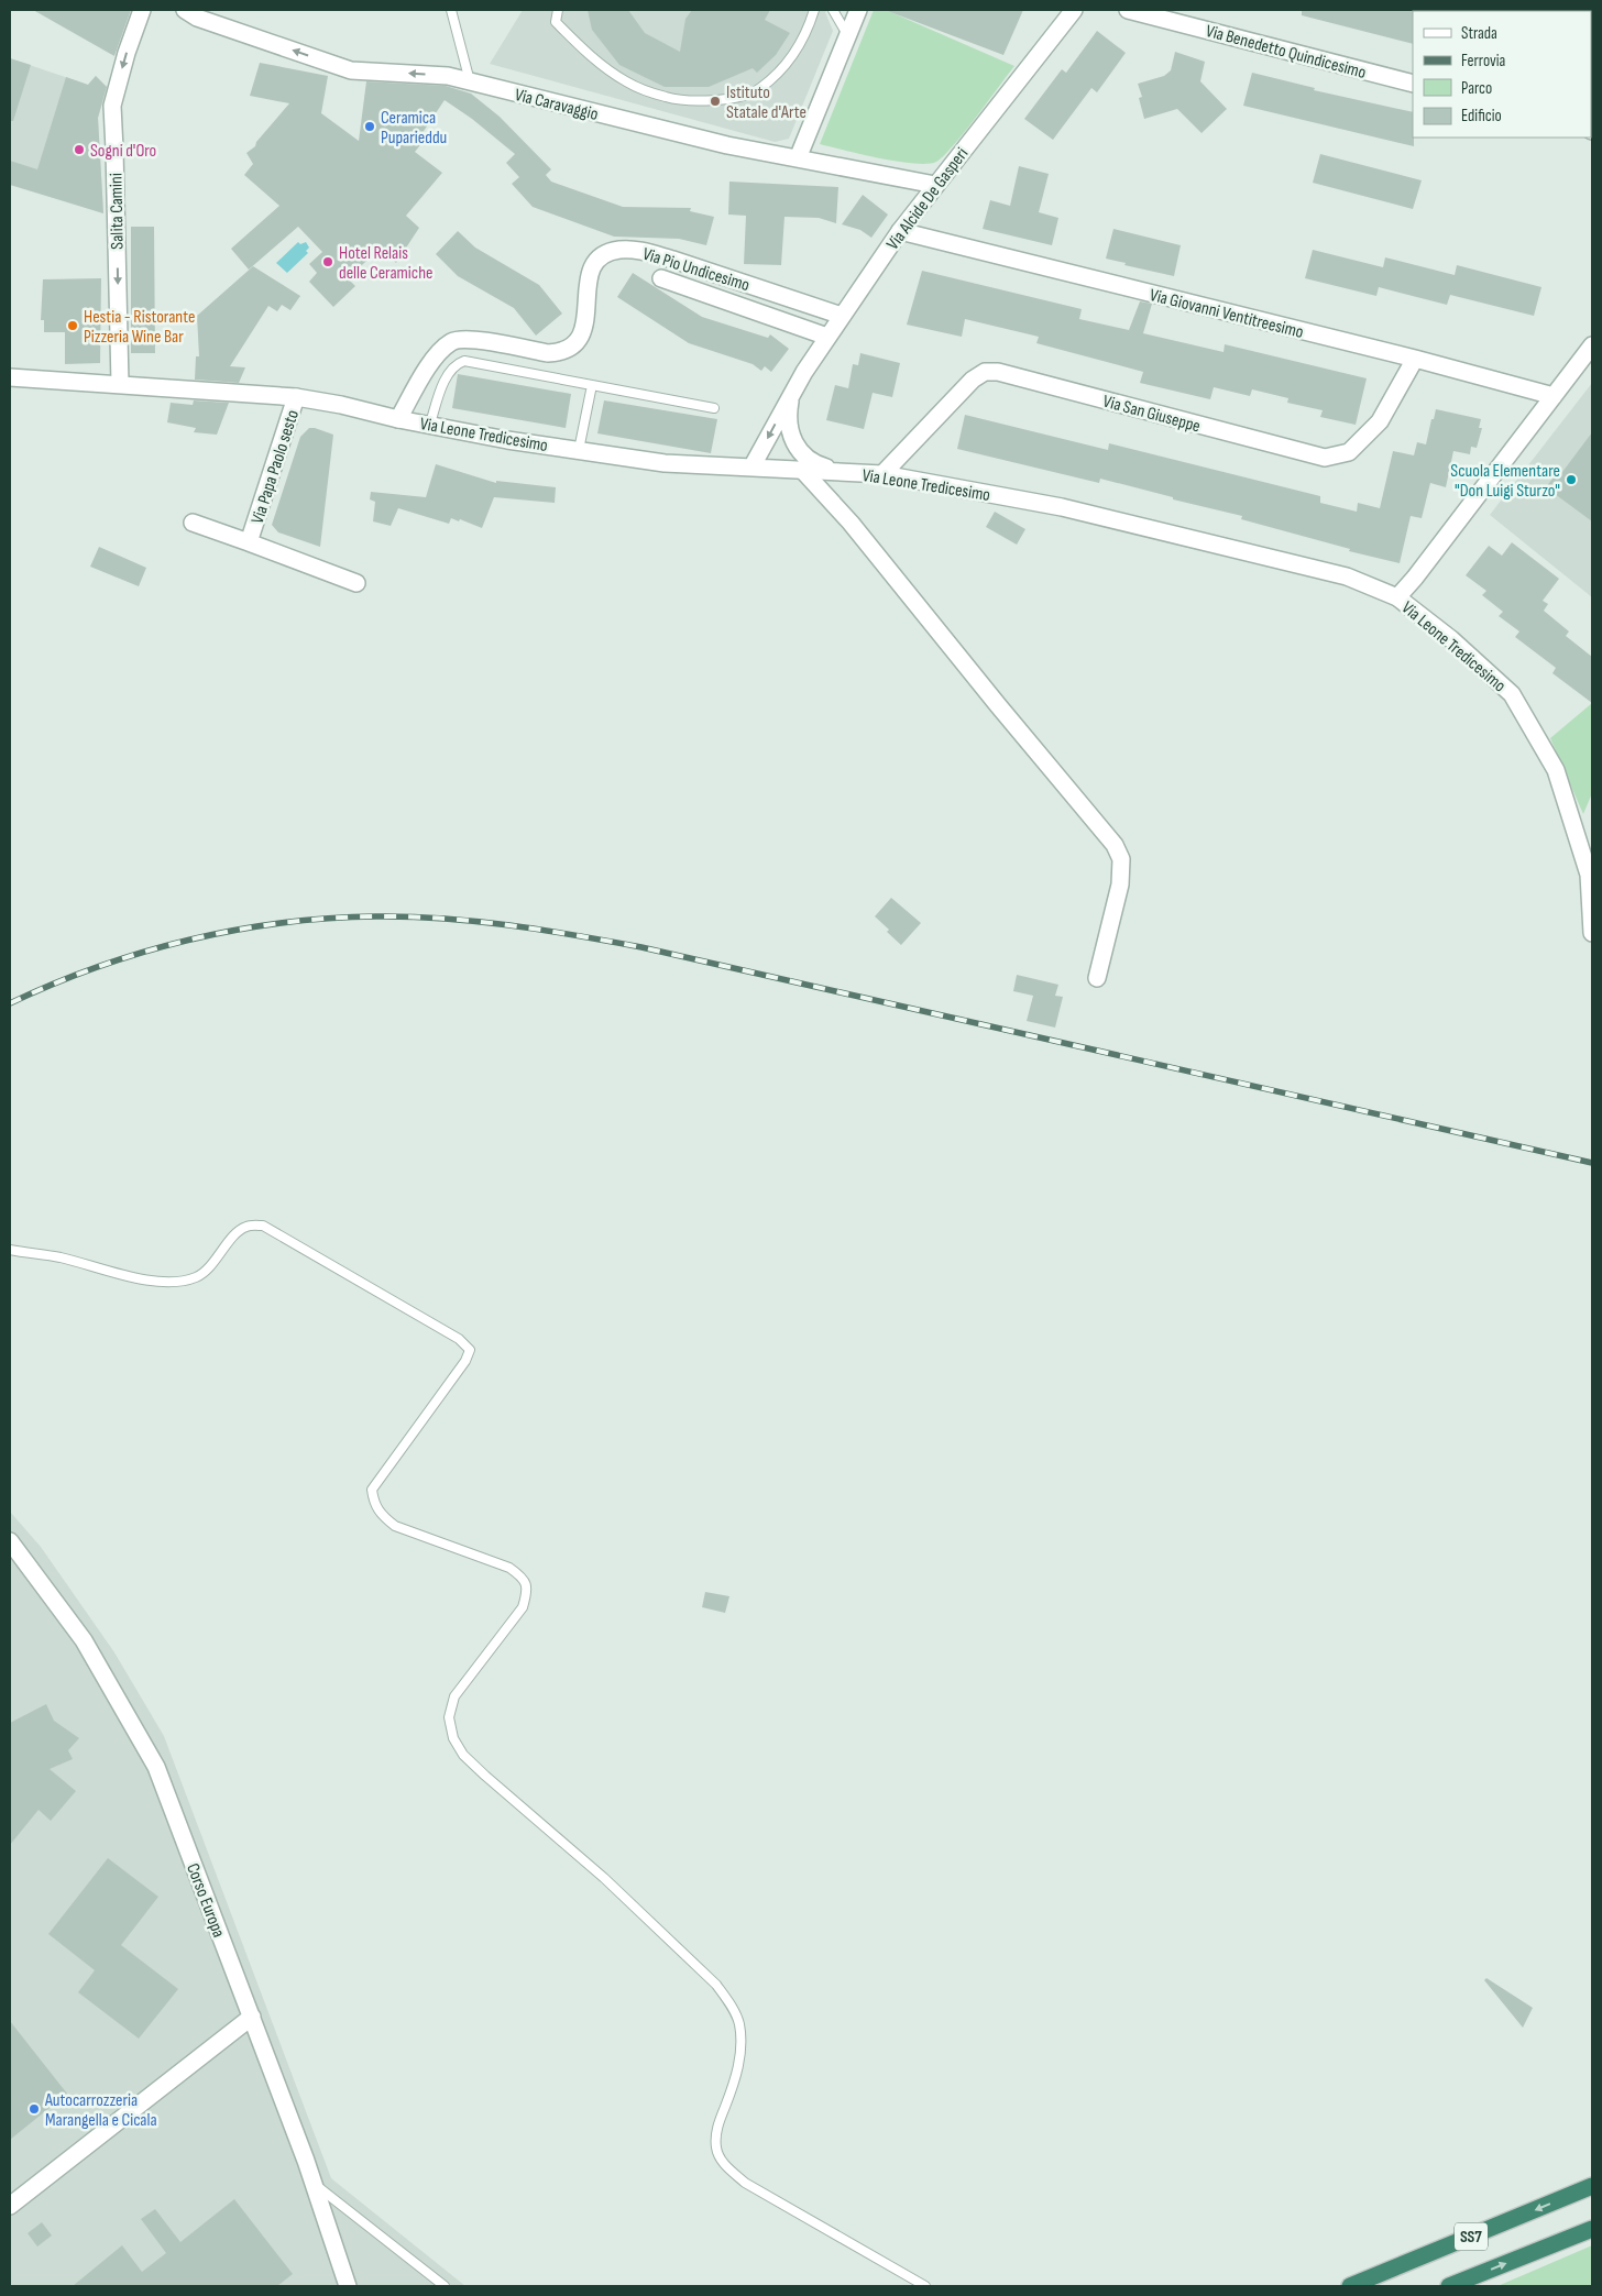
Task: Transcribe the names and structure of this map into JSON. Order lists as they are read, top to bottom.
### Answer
{
  "streets": {
    "highway": ["SS7"],
    "street": [
      "Via Benedetto Quindicesimo",
      "Via Caravaggio",
      "Via Alcide De Gasperi",
      "Salita Camini",
      "Via Pio Undicesimo",
      "Via Giovanni Ventitreesimo",
      "Via San Giuseppe",
      "Via Leone Tredicesimo",
      "Via Papa Paolo sesto",
      "Corso Europa"
    ]
  },
  "crossings": [
    ["Via Caravaggio", "Via Alcide De Gasperi"],
    ["Via Alcide De Gasperi", "Via Pio Undicesimo"],
    ["Via Alcide De Gasperi", "Via Giovanni Ventitreesimo"],
    ["Via Alcide De Gasperi", "Via Leone Tredicesimo"],
    ["Salita Camini", "Via Leone Tredicesimo"],
    ["Via Pio Undicesimo", "Via Leone Tredicesimo"],
    ["Via Giovanni Ventitreesimo", "Via San Giuseppe"],
    ["Via San Giuseppe", "Via Leone Tredicesimo"],
    ["Via Leone Tredicesimo", "Via Papa Paolo sesto"]
  ],
  "one_way": ["Via Caravaggio", "Salita Camini"],
  "places": [
    "Istituto Statale d'Arte",
    "Ceramica Puparieddu",
    "Sogni d'Oro",
    "Hotel Relais delle Ceramiche",
    "Hestia - Ristorante Pizzeria Wine Bar",
    "Scuola Elementare \"Don Luigi Sturzo\"",
    "Autocarrozzeria Marangella e Cicala"
  ],
  "legend": [
    "Strada",
    "Ferrovia",
    "Parco",
    "Edificio"
  ]
}
